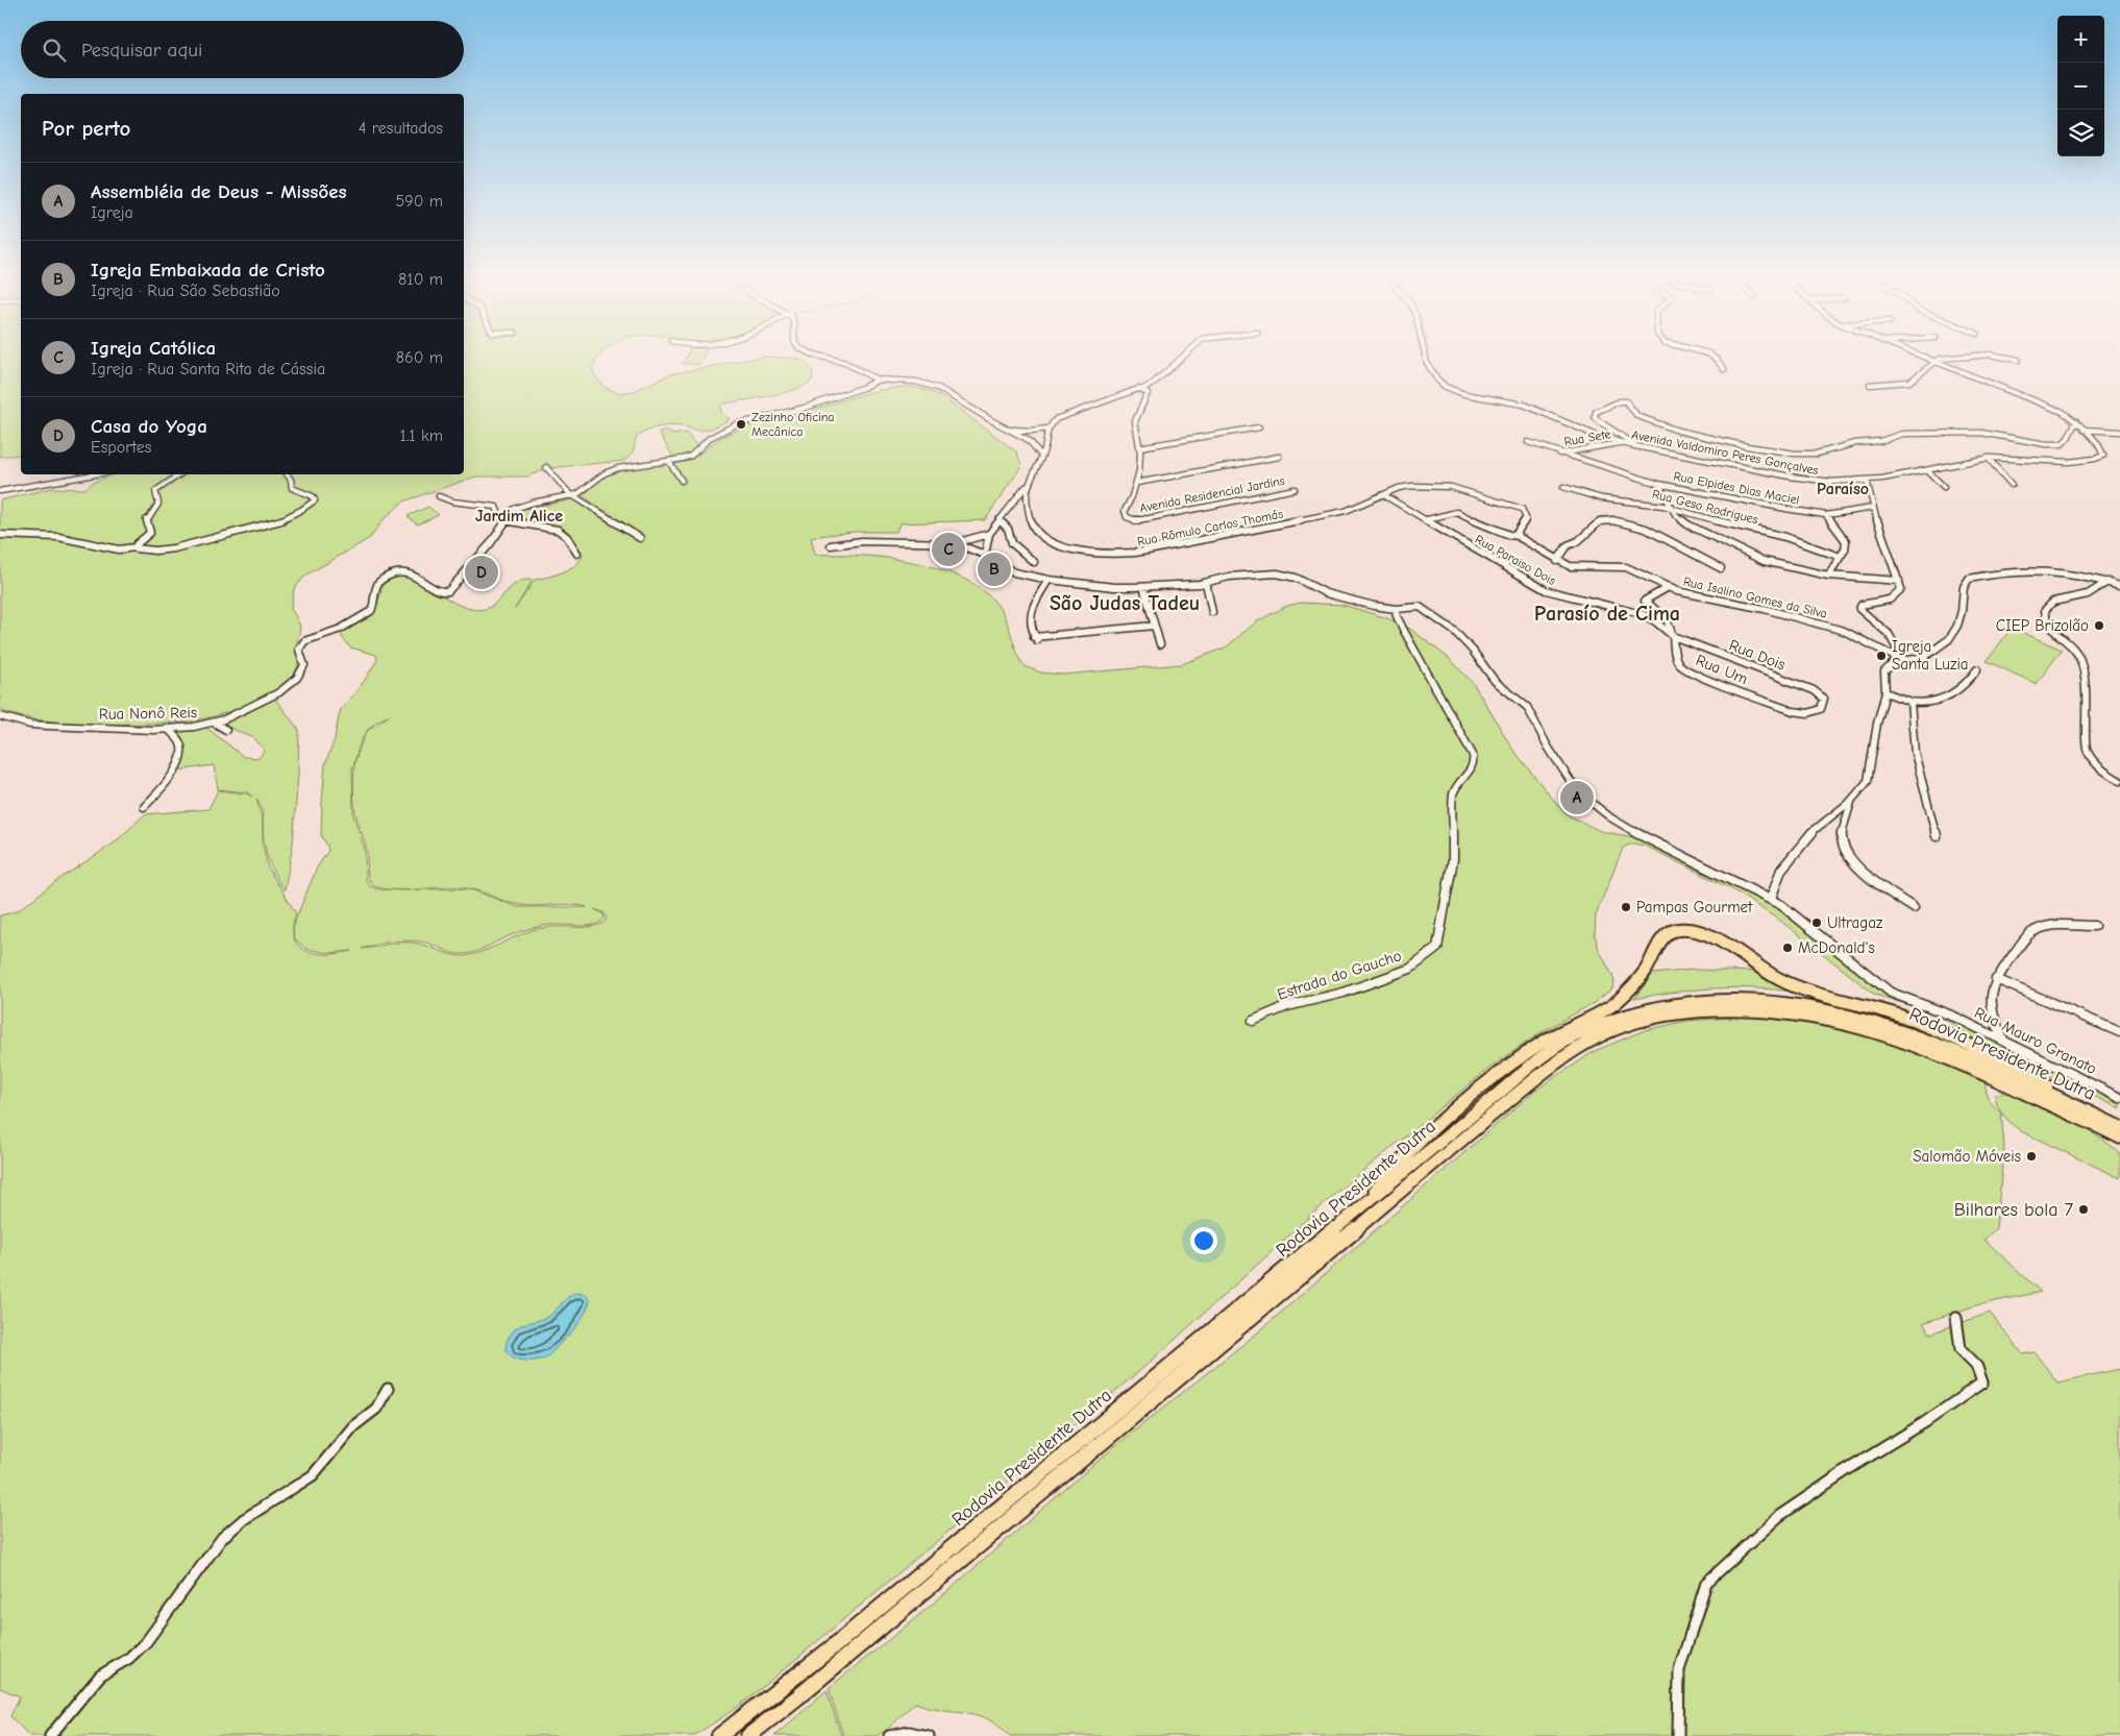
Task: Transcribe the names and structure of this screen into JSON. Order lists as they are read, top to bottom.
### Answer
{
  "streets": {
    "highway": ["Rodovia Presidente Dutra"],
    "street": [
      "Rua Sete",
      "Avenida Valdomiro Peres Gonçalves",
      "Rua Elpides Dias Maciel",
      "Avenida Residencial Jardins",
      "Rua Geso Rodrigues",
      "Rua Rômulo Carlos Thomás",
      "Rua Paraiso Dois",
      "Rua Isalino Gomes da Silva",
      "Rua Dois",
      "Rua Um",
      "Rua Nonô Reis",
      "Estrada do Gaucho",
      "Rua Mauro Granato"
    ]
  },
  "crossings": [
    ["Rua Sete", "Avenida Valdomiro Peres Gonçalves"],
    ["Rua Sete", "Rua Elpides Dias Maciel"],
    ["Rua Rômulo Carlos Thomás", "Rua Paraiso Dois"],
    ["Rua Paraiso Dois", "Rua Isalino Gomes da Silva"],
    ["Rua Paraiso Dois", "Rua Dois"],
    ["Rua Paraiso Dois", "Rua Um"],
    ["Rua Isalino Gomes da Silva", "Rua Um"],
    ["Rua Dois", "Rua Um"],
    ["Estrada do Gaucho", "Rua Mauro Granato"]
  ],
  "districts": [
    "Paraíso",
    "Jardim Alice",
    "São Judas Tadeu",
    "Parasío de Cima"
  ],
  "places": [
    "Zezinho Oficina Mecânica",
    "CIEP Brizolão",
    "Igreja Santa Luzia",
    "Pampas Gourmet",
    "Ultragaz",
    "McDonald's",
    "Salomão Móveis",
    "Bilhares bola 7"
  ],
  "page": {
    "map_buttons": ["+", "−"],
    "search": "Pesquisar aqui",
    "heading": ["Por perto", "4 resultados"],
    "list": [
      {
        "mark": "A",
        "name": "Assembléia de Deus - Missões",
        "note": "Igreja",
        "value": "590 m"
      },
      {
        "mark": "B",
        "name": "Igreja Embaixada de Cristo",
        "note": "Igreja · Rua São Sebastião",
        "value": "810 m"
      },
      {
        "mark": "C",
        "name": "Igreja Católica",
        "note": "Igreja · Rua Santa Rita de Cássia",
        "value": "860 m"
      },
      {
        "mark": "D",
        "name": "Casa do Yoga",
        "note": "Esportes",
        "value": "1.1 km"
      }
    ],
    "pins": [
      "C",
      "B",
      "D",
      "A"
    ]
  }
}
